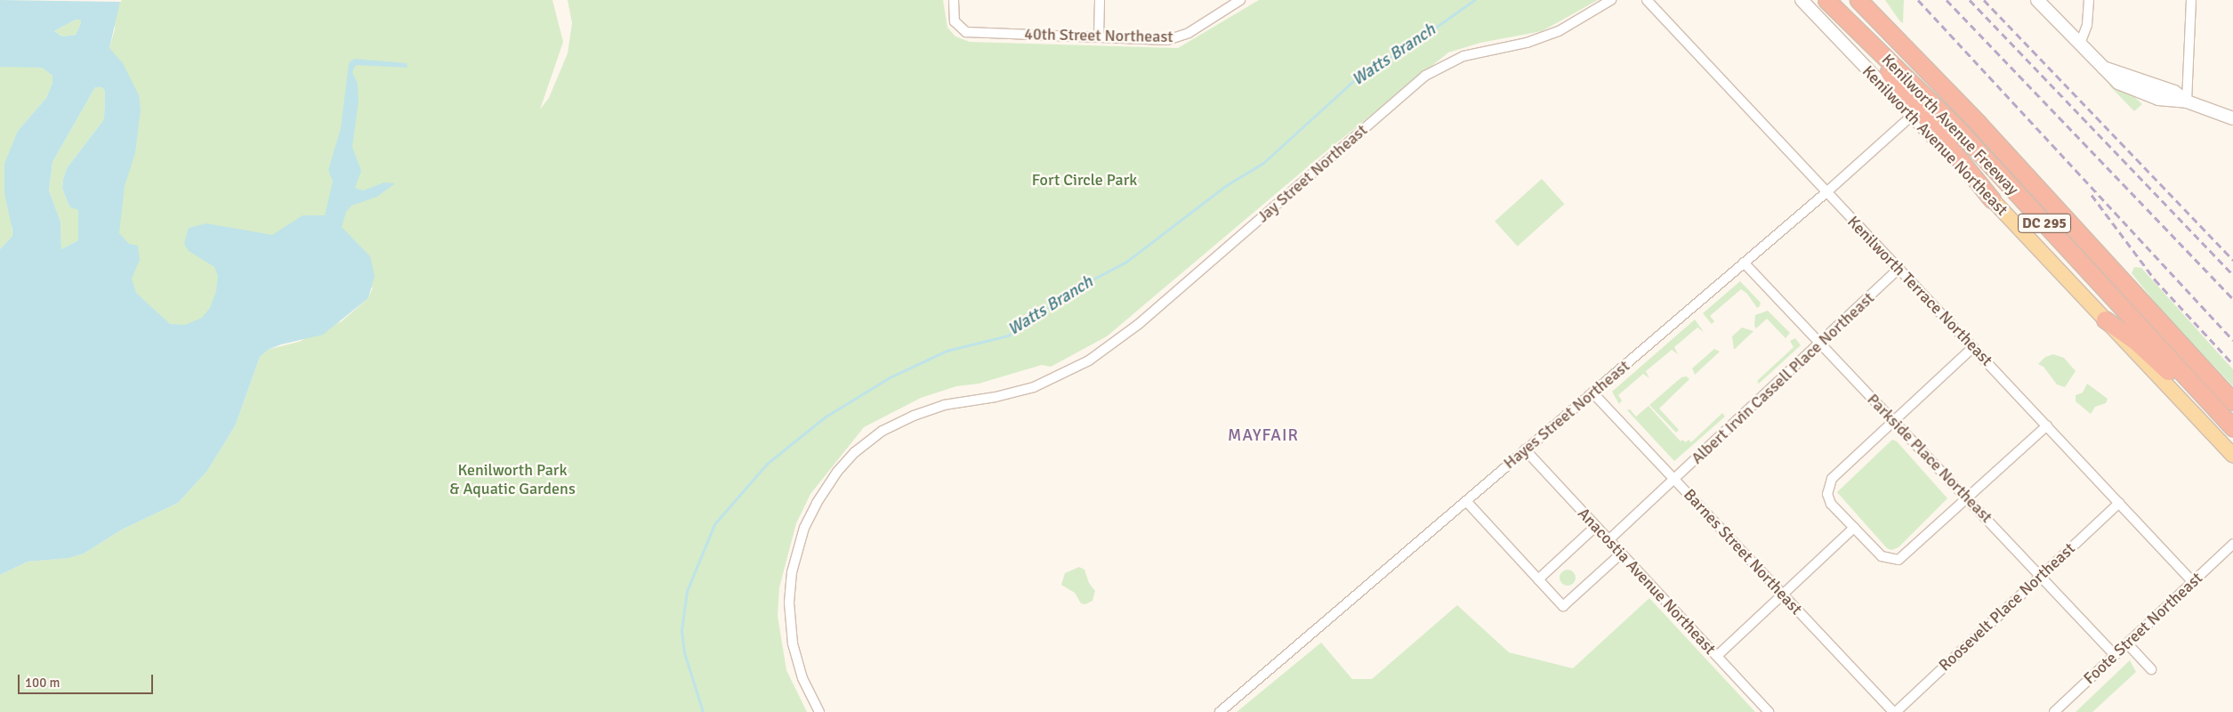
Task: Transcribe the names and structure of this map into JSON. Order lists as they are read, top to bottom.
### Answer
{
  "streets": {
    "highway": ["Kenilworth Avenue Freeway", "DC 295"],
    "main road": ["Kenilworth Avenue Northeast"],
    "street": [
      "40th Street Northeast",
      "Jay Street Northeast",
      "Kenilworth Terrace Northeast",
      "Albert Irvin Cassell Place Northeast",
      "Hayes Street Northeast",
      "Parkside Place Northeast",
      "Barnes Street Northeast",
      "Anacostia Avenue Northeast",
      "Roosevelt Place Northeast",
      "Foote Street Northeast"
    ]
  },
  "crossings": [
    ["Kenilworth Avenue Northeast", "Hayes Street Northeast"],
    ["Kenilworth Terrace Northeast", "Albert Irvin Cassell Place Northeast"],
    ["Kenilworth Terrace Northeast", "Hayes Street Northeast"],
    ["Kenilworth Terrace Northeast", "Roosevelt Place Northeast"],
    ["Kenilworth Terrace Northeast", "Foote Street Northeast"],
    ["Albert Irvin Cassell Place Northeast", "Parkside Place Northeast"],
    ["Albert Irvin Cassell Place Northeast", "Barnes Street Northeast"],
    ["Albert Irvin Cassell Place Northeast", "Anacostia Avenue Northeast"],
    ["Hayes Street Northeast", "Parkside Place Northeast"],
    ["Hayes Street Northeast", "Barnes Street Northeast"],
    ["Hayes Street Northeast", "Anacostia Avenue Northeast"],
    ["Parkside Place Northeast", "Roosevelt Place Northeast"],
    ["Parkside Place Northeast", "Foote Street Northeast"],
    ["Barnes Street Northeast", "Roosevelt Place Northeast"]
  ],
  "districts": ["MAYFAIR"],
  "water": ["Watts Branch"],
  "parks": ["Fort Circle Park", "Kenilworth Park & Aquatic Gardens"],
  "scale_bar": "100 m"
}
